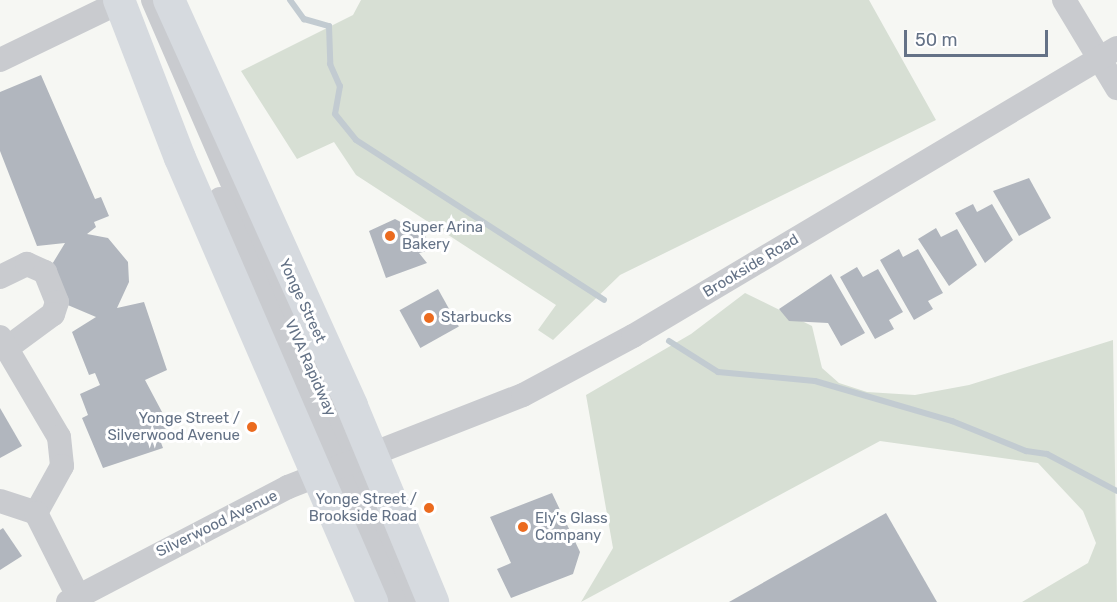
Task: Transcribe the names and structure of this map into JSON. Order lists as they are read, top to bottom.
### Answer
{
  "streets": {
    "main road": ["Yonge Street"],
    "street": ["Brookside Road", "VIVA Rapidway", "Silverwood Avenue"]
  },
  "crossings": [
    ["Brookside Road", "Yonge Street"],
    ["Brookside Road", "VIVA Rapidway"],
    ["Brookside Road", "Silverwood Avenue"],
    ["Yonge Street", "VIVA Rapidway"],
    ["Yonge Street", "Silverwood Avenue"],
    ["VIVA Rapidway", "Silverwood Avenue"]
  ],
  "places": [
    "Super Arina Bakery",
    "Starbucks",
    "Yonge Street / Silverwood Avenue",
    "Yonge Street / Brookside Road",
    "Ely's Glass Company"
  ],
  "scale_bar": "50 m"
}
